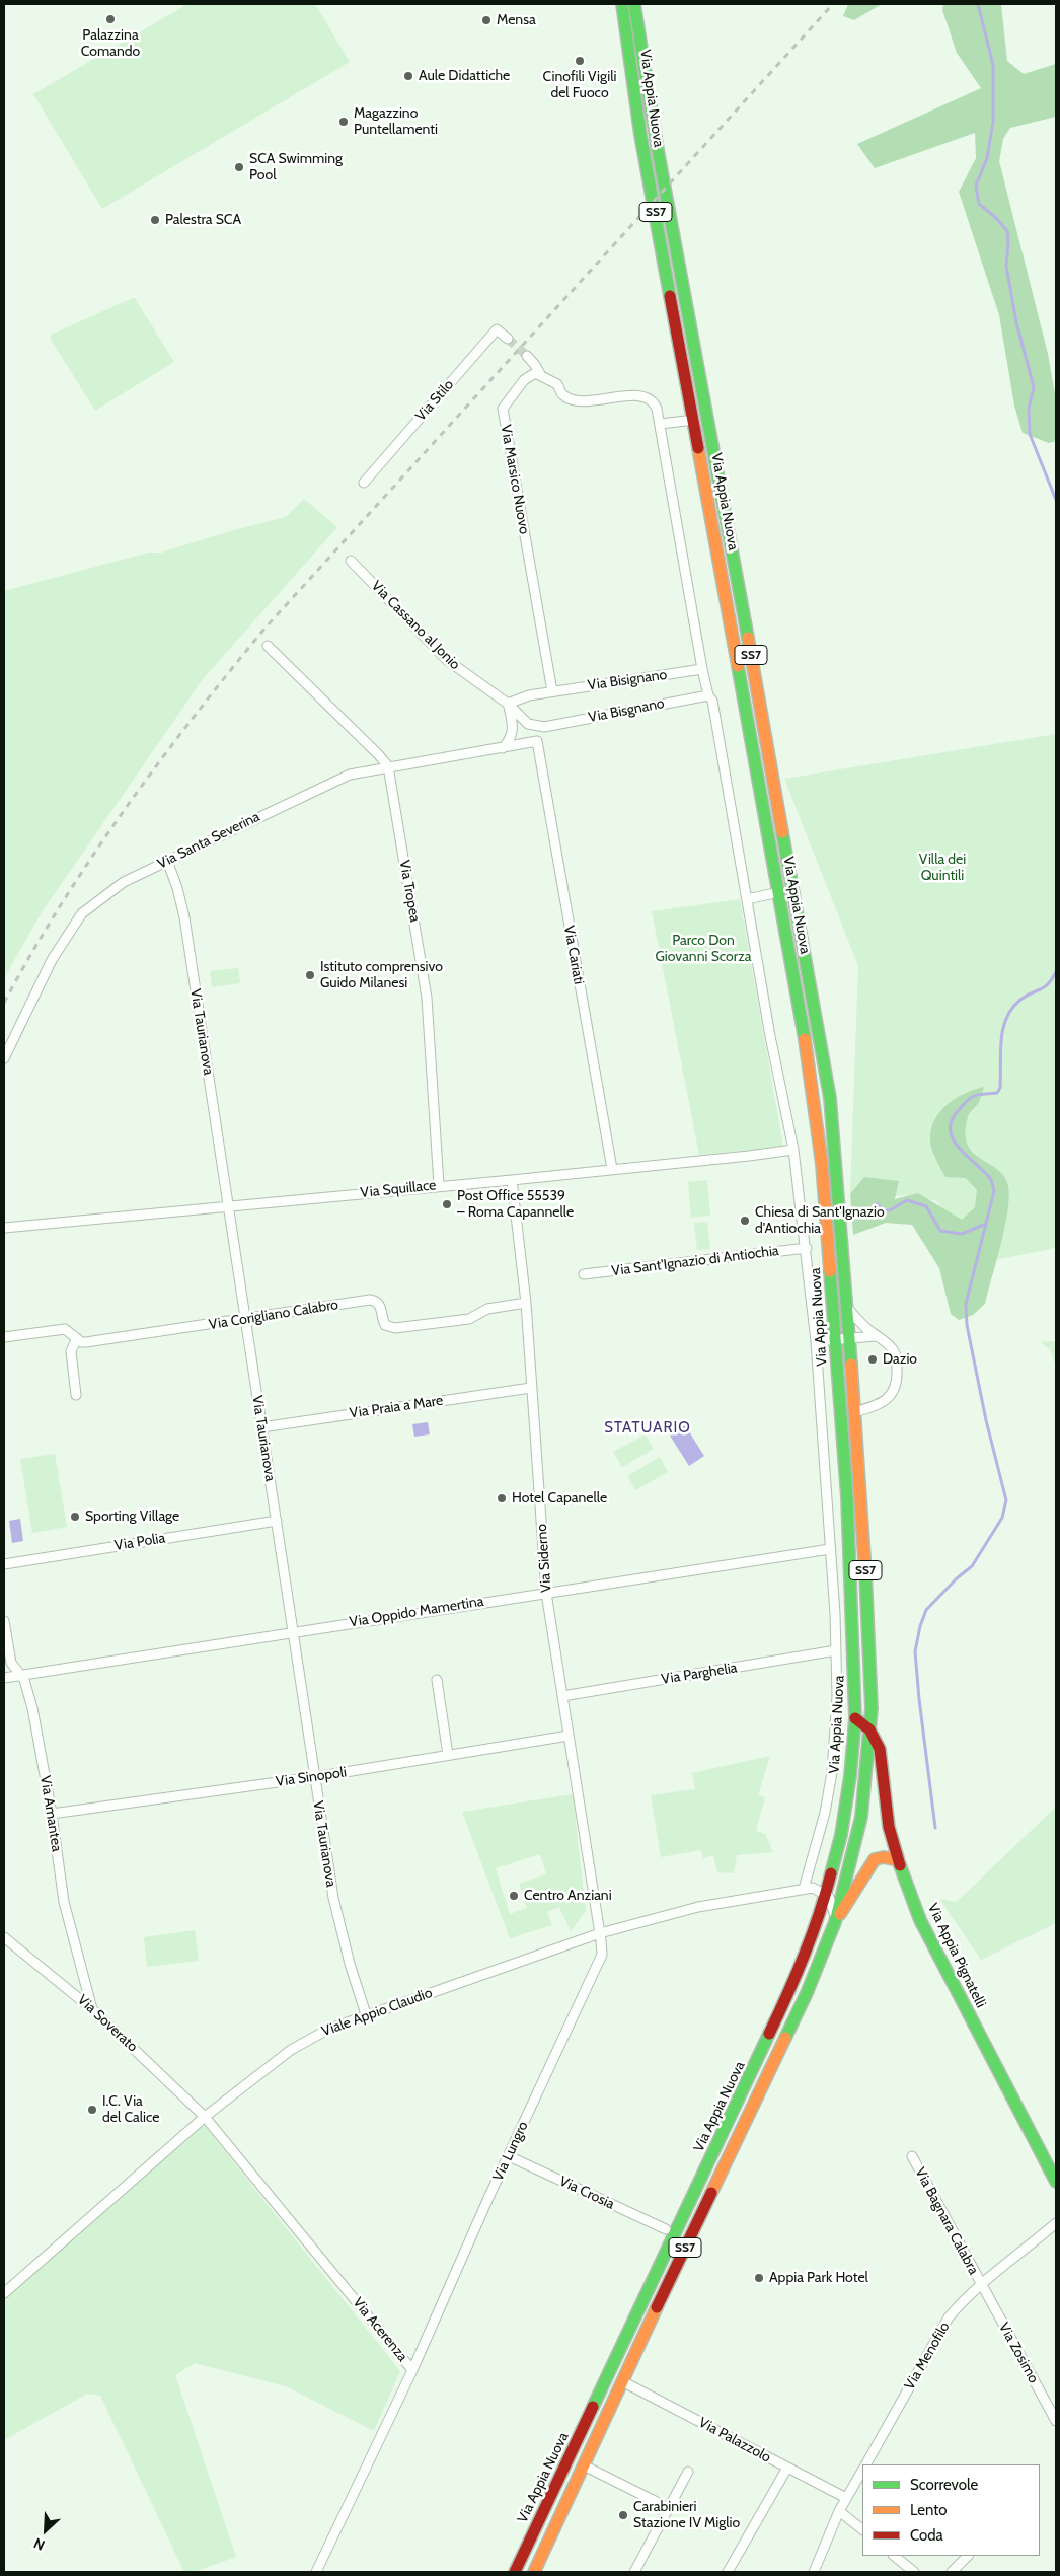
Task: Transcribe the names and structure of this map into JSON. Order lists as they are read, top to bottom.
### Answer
{
  "streets": {
    "main road": ["Via Appia Nuova", "SS7", "Via Appia Pignatelli"],
    "street": [
      "Via Stilo",
      "Via Marsico Nuovo",
      "Via Cassano al Jonio",
      "Via Bisignano",
      "Via Bisgnano",
      "Via Santa Severina",
      "Via Tropea",
      "Via Cariati",
      "Via Taurianova",
      "Via Squillace",
      "Via Sant'Ignazio di Antiochia",
      "Via Corigliano Calabro",
      "Via Praia a Mare",
      "Via Polia",
      "Via Siderno",
      "Via Oppido Mamertina",
      "Via Parghelia",
      "Via Sinopoli",
      "Via Amantea",
      "Viale Appio Claudio",
      "Via Soverato",
      "Via Lungro",
      "Via Crosia",
      "Via Bagnara Calabra",
      "Via Acerenza",
      "Via Zosimo",
      "Via Menofilo",
      "Via Palazzolo"
    ]
  },
  "crossings": [
    ["Via Appia Nuova", "Via Bisignano"],
    ["Via Appia Nuova", "Via Bisgnano"],
    ["Via Appia Nuova", "Via Squillace"],
    ["Via Appia Nuova", "Via Sant'Ignazio di Antiochia"],
    ["Via Appia Nuova", "Via Oppido Mamertina"],
    ["Via Appia Nuova", "Via Parghelia"],
    ["Via Appia Nuova", "Via Appia Pignatelli"],
    ["Via Appia Nuova", "Viale Appio Claudio"],
    ["Via Appia Nuova", "Via Palazzolo"],
    ["Via Marsico Nuovo", "Via Bisignano"],
    ["Via Cassano al Jonio", "Via Bisignano"],
    ["Via Cassano al Jonio", "Via Bisgnano"],
    ["Via Santa Severina", "Via Tropea"],
    ["Via Santa Severina", "Via Cariati"],
    ["Via Santa Severina", "Via Taurianova"],
    ["Via Tropea", "Via Squillace"],
    ["Via Cariati", "Via Squillace"],
    ["Via Taurianova", "Via Squillace"],
    ["Via Taurianova", "Via Corigliano Calabro"],
    ["Via Taurianova", "Via Praia a Mare"],
    ["Via Taurianova", "Via Polia"],
    ["Via Taurianova", "Via Oppido Mamertina"],
    ["Via Taurianova", "Via Sinopoli"],
    ["Via Taurianova", "Viale Appio Claudio"],
    ["Via Squillace", "Via Siderno"],
    ["Via Corigliano Calabro", "Via Siderno"],
    ["Via Praia a Mare", "Via Siderno"],
    ["Via Siderno", "Via Oppido Mamertina"],
    ["Via Siderno", "Via Parghelia"],
    ["Via Siderno", "Via Sinopoli"],
    ["Via Siderno", "Viale Appio Claudio"],
    ["Via Siderno", "Via Lungro"],
    ["Via Oppido Mamertina", "Via Amantea"],
    ["Via Sinopoli", "Via Amantea"],
    ["Via Amantea", "Via Soverato"],
    ["Viale Appio Claudio", "Via Soverato"],
    ["Viale Appio Claudio", "Via Lungro"],
    ["Viale Appio Claudio", "Via Acerenza"],
    ["Via Soverato", "Via Acerenza"],
    ["Via Lungro", "Via Crosia"],
    ["Via Lungro", "Via Acerenza"],
    ["Via Bagnara Calabra", "Via Zosimo"],
    ["Via Bagnara Calabra", "Via Menofilo"],
    ["Via Zosimo", "Via Menofilo"],
    ["Via Menofilo", "Via Palazzolo"]
  ],
  "districts": ["STATUARIO"],
  "parks": ["Villa dei Quintili", "Parco Don Giovanni Scorza"],
  "places": [
    "Palazzina Comando",
    "Mensa",
    "Cinofili Vigili del Fuoco",
    "Aule Didattiche",
    "Magazzino Puntellamenti",
    "SCA Swimming Pool",
    "Palestra SCA",
    "Istituto comprensivo Guido Milanesi",
    "Post Office 55539 – Roma Capannelle",
    "Chiesa di Sant'Ignazio d'Antiochia",
    "Dazio",
    "Hotel Capanelle",
    "Sporting Village",
    "Centro Anziani",
    "I.C. Via del Calice",
    "Appia Park Hotel",
    "Carabinieri Stazione IV Miglio"
  ],
  "legend": ["Scorrevole", "Lento", "Coda"],
  "north": "bottom left"
}
